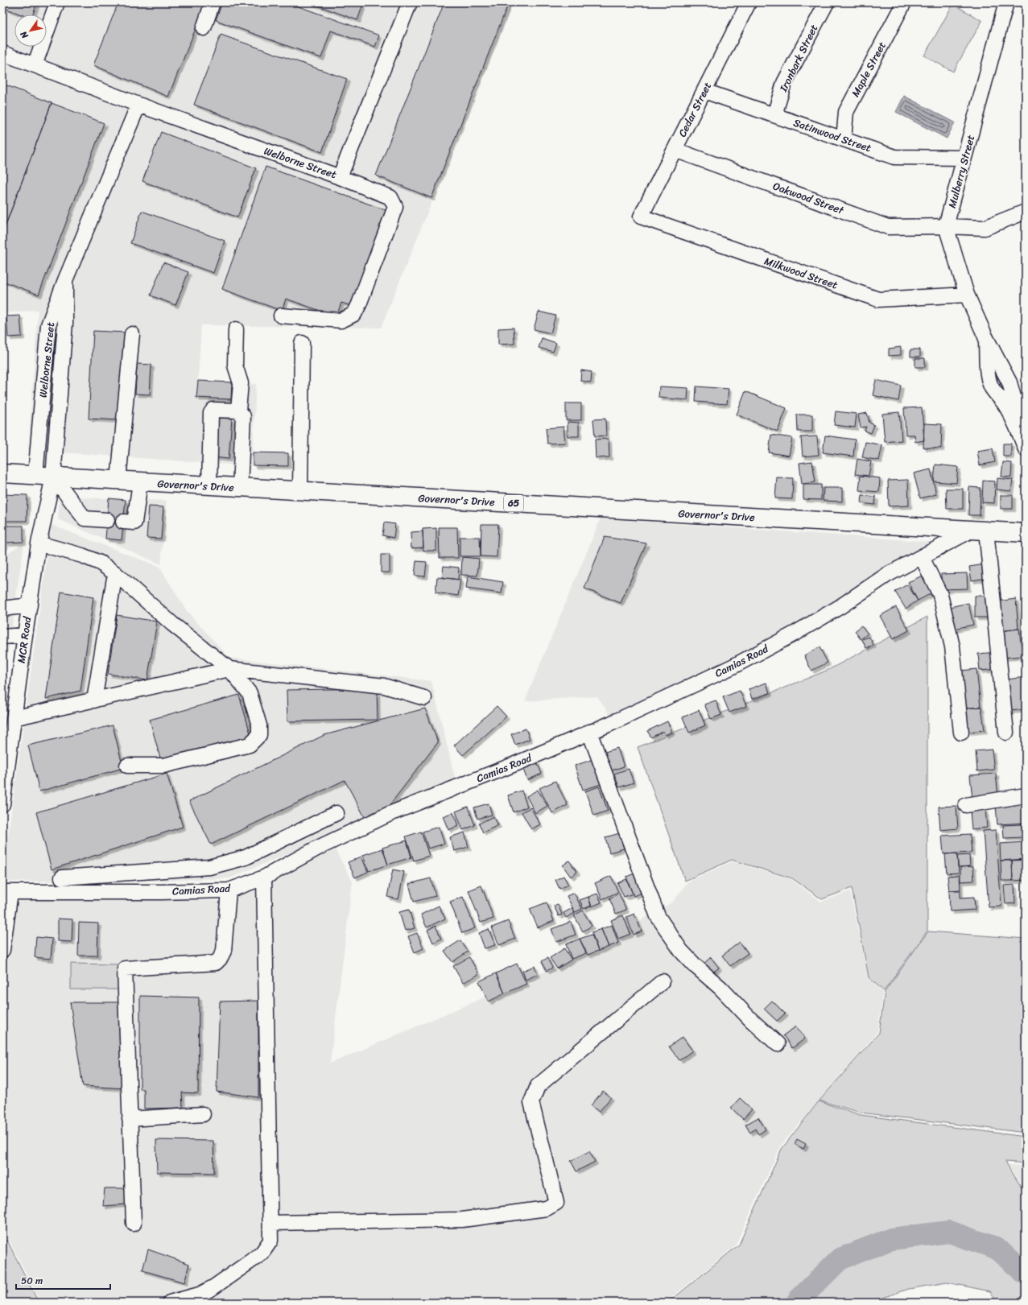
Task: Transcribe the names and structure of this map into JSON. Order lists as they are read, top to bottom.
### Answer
{
  "streets": {
    "highway": ["Governor's Drive", "65"],
    "street": [
      "Ironbark Street",
      "Maple Street",
      "Cedar Street",
      "Satinwood Street",
      "Welborne Street",
      "Mulberry Street",
      "Oakwood Street",
      "Milkwood Street",
      "MCR Road",
      "Camias Road"
    ]
  },
  "crossings": [
    ["Ironbark Street", "Satinwood Street"],
    ["Maple Street", "Satinwood Street"],
    ["Cedar Street", "Satinwood Street"],
    ["Cedar Street", "Oakwood Street"],
    ["Cedar Street", "Milkwood Street"],
    ["Satinwood Street", "Mulberry Street"],
    ["Welborne Street", "Governor's Drive"],
    ["Welborne Street", "MCR Road"],
    ["Mulberry Street", "Oakwood Street"],
    ["Governor's Drive", "MCR Road"],
    ["Governor's Drive", "Camias Road"]
  ],
  "scale_bar": "50 m",
  "north": "bottom left"
}
